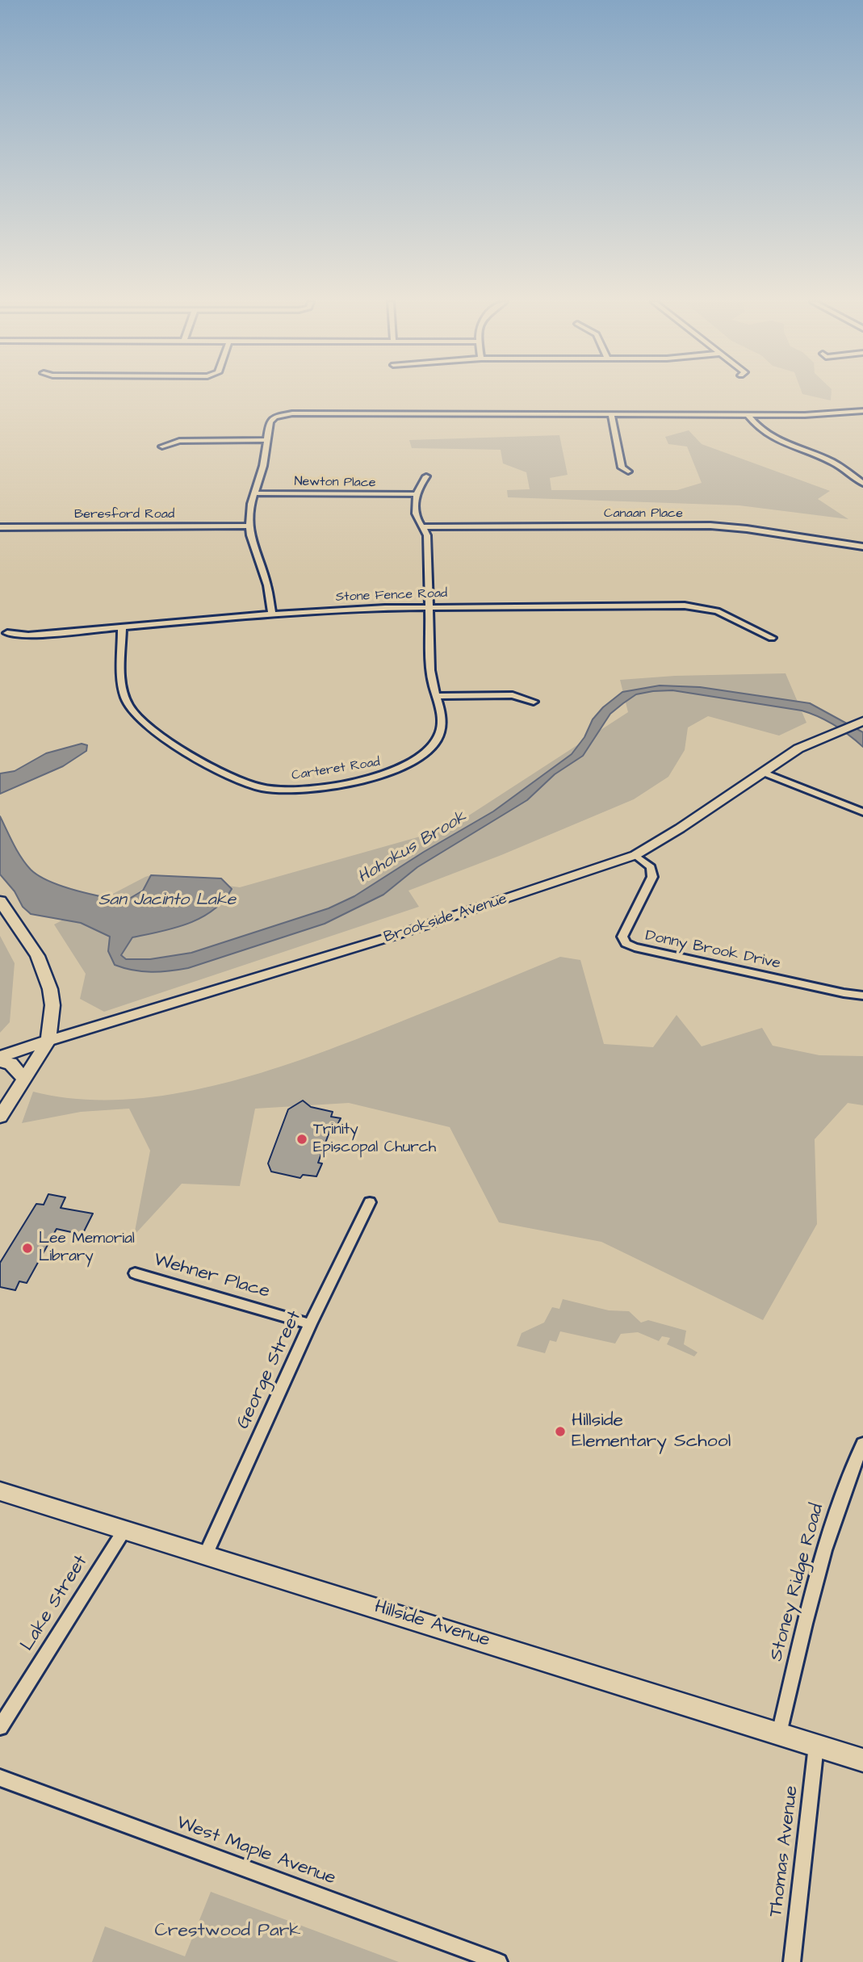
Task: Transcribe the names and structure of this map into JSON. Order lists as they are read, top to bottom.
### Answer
{
  "streets": {
    "main road": ["Brookside Avenue", "Hillside Avenue"],
    "street": [
      "Newton Place",
      "Canaan Place",
      "Beresford Road",
      "Stone Fence Road",
      "Carteret Road",
      "Donny Brook Drive",
      "Wehner Place",
      "George Street",
      "Stoney Ridge Road",
      "Lake Street",
      "West Maple Avenue",
      "Thomas Avenue"
    ]
  },
  "crossings": [
    ["Newton Place", "Carteret Road"],
    ["Canaan Place", "Carteret Road"],
    ["Stone Fence Road", "Carteret Road"],
    ["Brookside Avenue", "Donny Brook Drive"],
    ["Wehner Place", "George Street"],
    ["George Street", "Hillside Avenue"],
    ["Stoney Ridge Road", "Hillside Avenue"],
    ["Lake Street", "Hillside Avenue"],
    ["Hillside Avenue", "Thomas Avenue"]
  ],
  "water": ["Hohokus Brook", "San Jacinto Lake"],
  "parks": ["Crestwood Park"],
  "places": ["Trinity Episcopal Church", "Lee Memorial Library", "Hillside Elementary School"]
}
